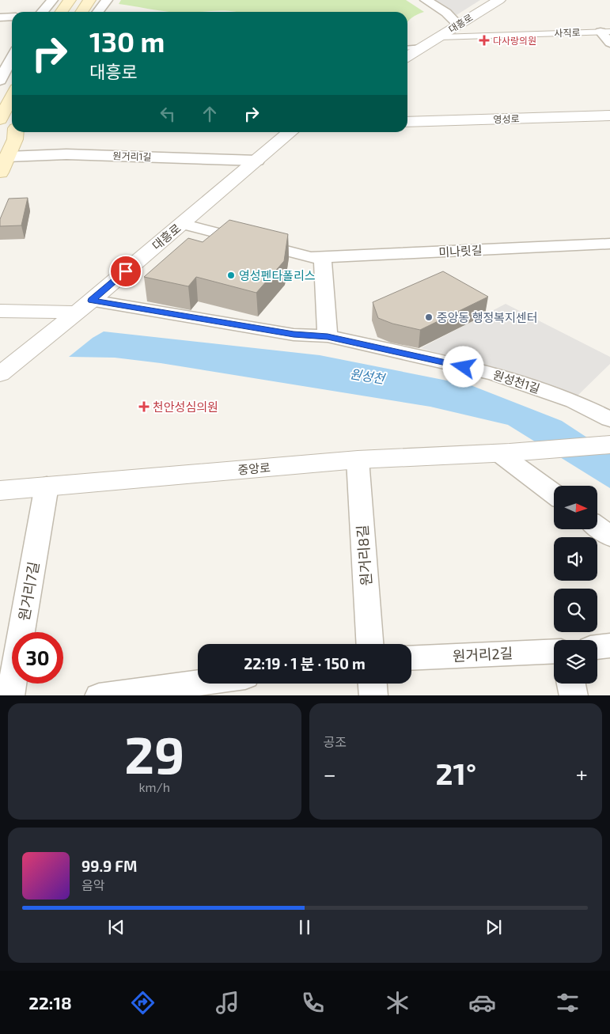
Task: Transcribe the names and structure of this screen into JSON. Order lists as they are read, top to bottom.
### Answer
{
  "streets": {
    "street": [
      "대흥로",
      "사직로",
      "영성로",
      "원거리1길",
      "미나릿길",
      "원성천1길",
      "중앙로",
      "원거리8길",
      "원거리7길",
      "원거리2길"
    ]
  },
  "crossings": [
    ["대흥로", "사직로"],
    ["대흥로", "원거리1길"],
    ["대흥로", "미나릿길"],
    ["대흥로", "원성천1길"],
    ["중앙로", "원거리8길"],
    ["중앙로", "원거리7길"]
  ],
  "water": ["원성천"],
  "places": {
    "health": ["다사랑의원", "천안성심의원"],
    "other": ["영성펜타폴리스", "중앙동 행정복지센터"]
  },
  "north": "right",
  "page": {
    "turn": ["130 m", "대흥로"],
    "limit": "30",
    "trip": "22:19 · 1 분 · 150 m",
    "tile": [
      ["29", "km/h"],
      "공조"
    ],
    "heat": ["−", "21°", "+"],
    "song": ["99.9 FM", "음악"],
    "tabs": "22:18"
  }
}
